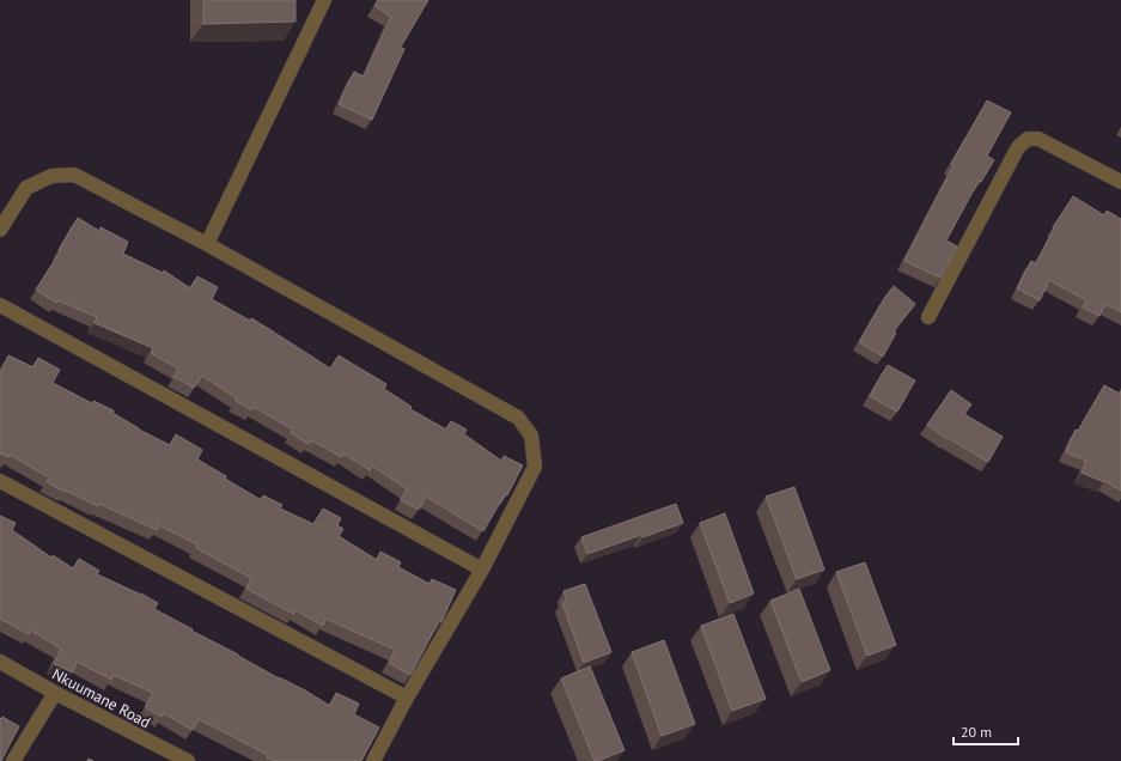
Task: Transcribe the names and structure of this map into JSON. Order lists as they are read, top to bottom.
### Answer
{
  "streets": {
    "street": ["Nkuumane Road"]
  },
  "scale_bar": "20 m"
}
